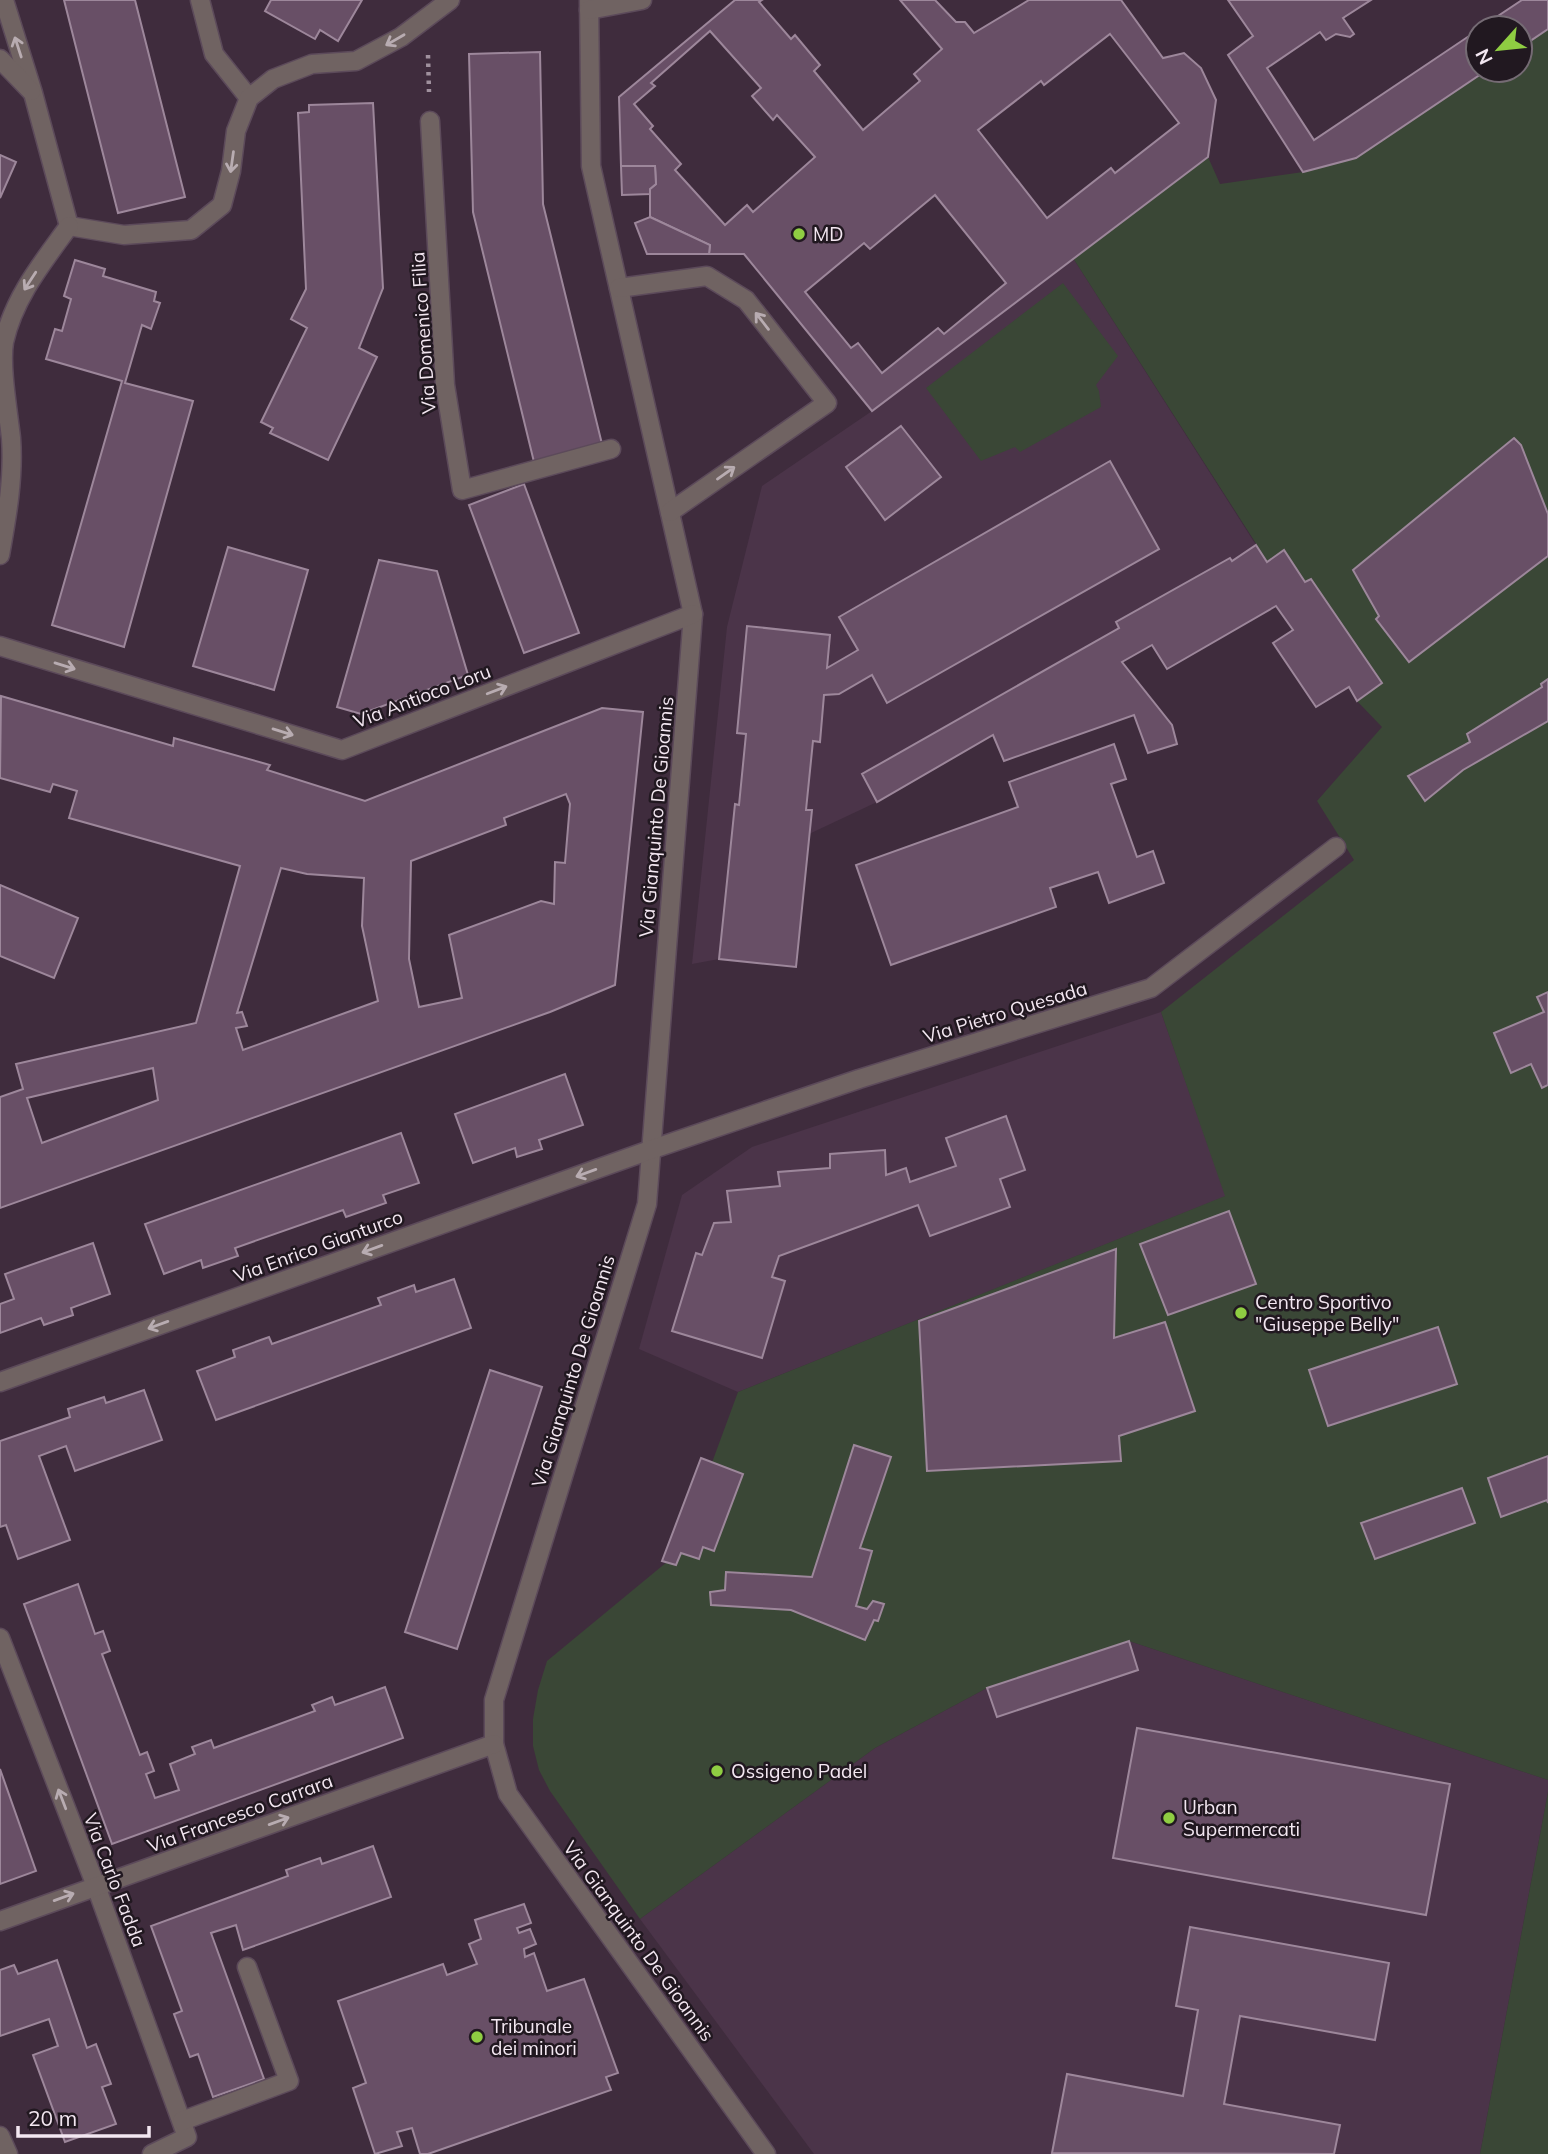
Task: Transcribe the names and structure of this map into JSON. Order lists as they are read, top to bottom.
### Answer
{
  "streets": {
    "street": [
      "Via Domenico Filia",
      "Via Antioco Loru",
      "Via Gianquinto De Gioannis",
      "Via Pietro Quesada",
      "Via Enrico Gianturco",
      "Via Francesco Carrara",
      "Via Carlo Fadda"
    ]
  },
  "crossings": [
    ["Via Antioco Loru", "Via Gianquinto De Gioannis"],
    ["Via Gianquinto De Gioannis", "Via Pietro Quesada"],
    ["Via Gianquinto De Gioannis", "Via Enrico Gianturco"],
    ["Via Gianquinto De Gioannis", "Via Francesco Carrara"],
    ["Via Pietro Quesada", "Via Enrico Gianturco"],
    ["Via Francesco Carrara", "Via Carlo Fadda"]
  ],
  "one_way": [
    "Via Antioco Loru",
    "Via Enrico Gianturco",
    "Via Francesco Carrara",
    "Via Carlo Fadda"
  ],
  "places": [
    "MD",
    "Centro Sportivo \"Giuseppe Belly\"",
    "Ossigeno Padel",
    "Urban Supermercati",
    "Tribunale dei minori"
  ],
  "scale_bar": "20 m",
  "north": "bottom left"
}
